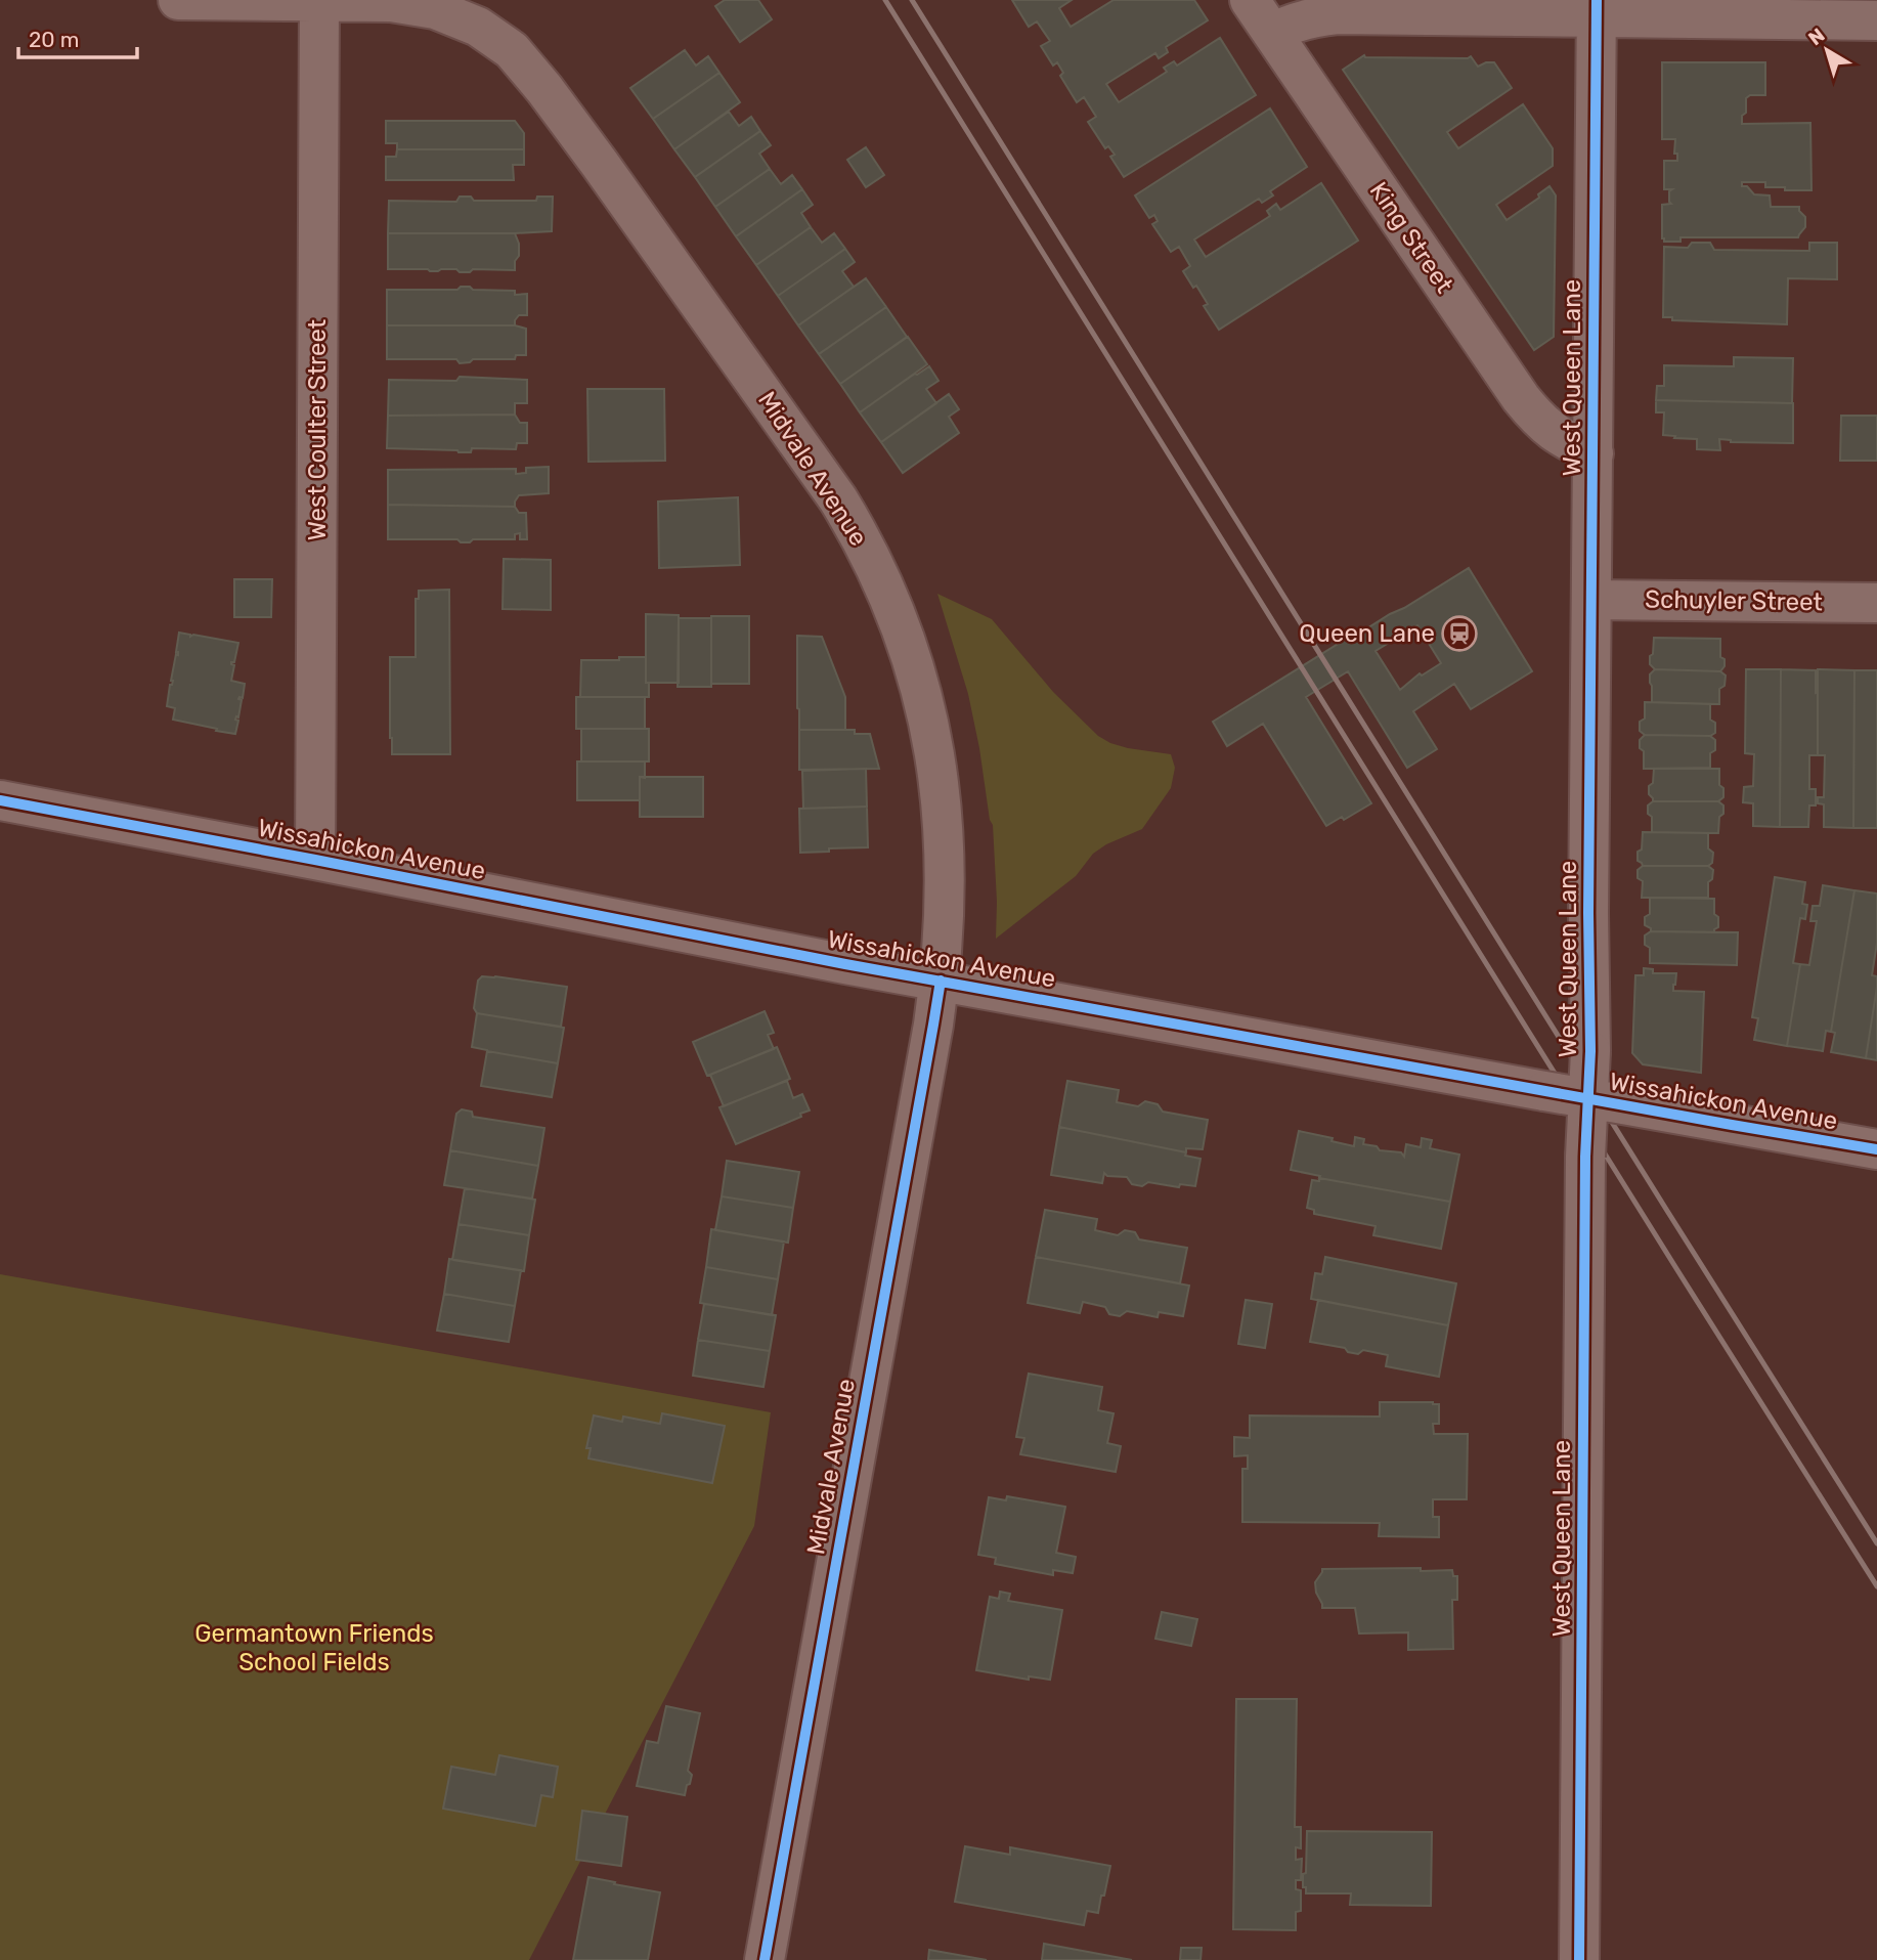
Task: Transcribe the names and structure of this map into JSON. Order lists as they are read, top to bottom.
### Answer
{
  "streets": {
    "street": [
      "King Street",
      "West Queen Lane",
      "West Coulter Street",
      "Midvale Avenue",
      "Schuyler Street",
      "Wissahickon Avenue"
    ]
  },
  "crossings": [
    ["King Street", "West Queen Lane"],
    ["West Queen Lane", "Schuyler Street"],
    ["West Queen Lane", "Wissahickon Avenue"],
    ["West Coulter Street", "Midvale Avenue"],
    ["West Coulter Street", "Wissahickon Avenue"],
    ["Midvale Avenue", "Wissahickon Avenue"]
  ],
  "parks": ["Germantown Friends School Fields"],
  "places": {
    "station": ["Queen Lane"]
  },
  "scale_bar": "20 m",
  "north": "top left"
}
